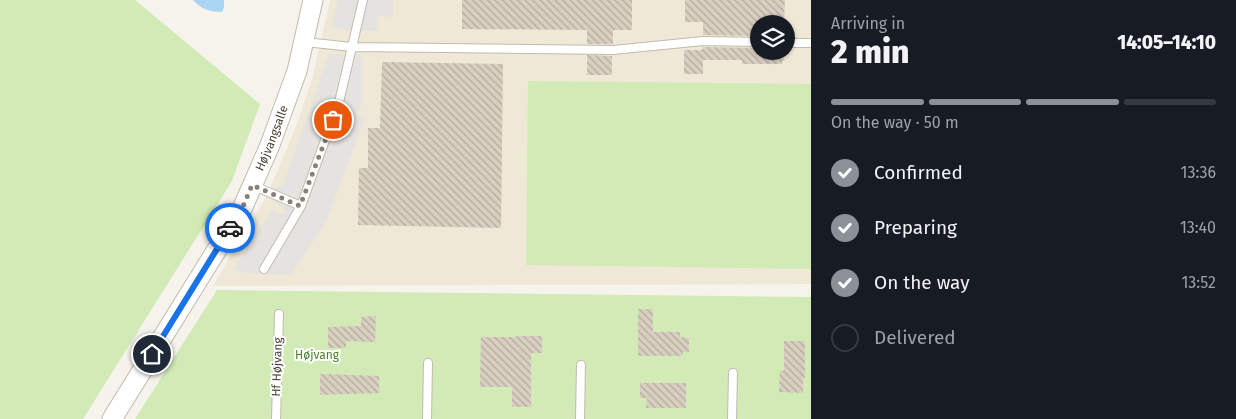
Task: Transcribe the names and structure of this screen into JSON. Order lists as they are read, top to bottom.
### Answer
{
  "streets": {
    "street": ["Højvangsalle"],
    "lane": ["Hf Højvang"]
  },
  "parks": ["Højvang"],
  "page": {
    "heading": ["2 min", "Arriving in", "14:05–14:10"],
    "bar": "On the way · 50 m",
    "list": [
      ["Confirmed", "13:36"],
      ["Preparing", "13:40"],
      ["On the way", "13:52"],
      "Delivered"
    ]
  }
}
